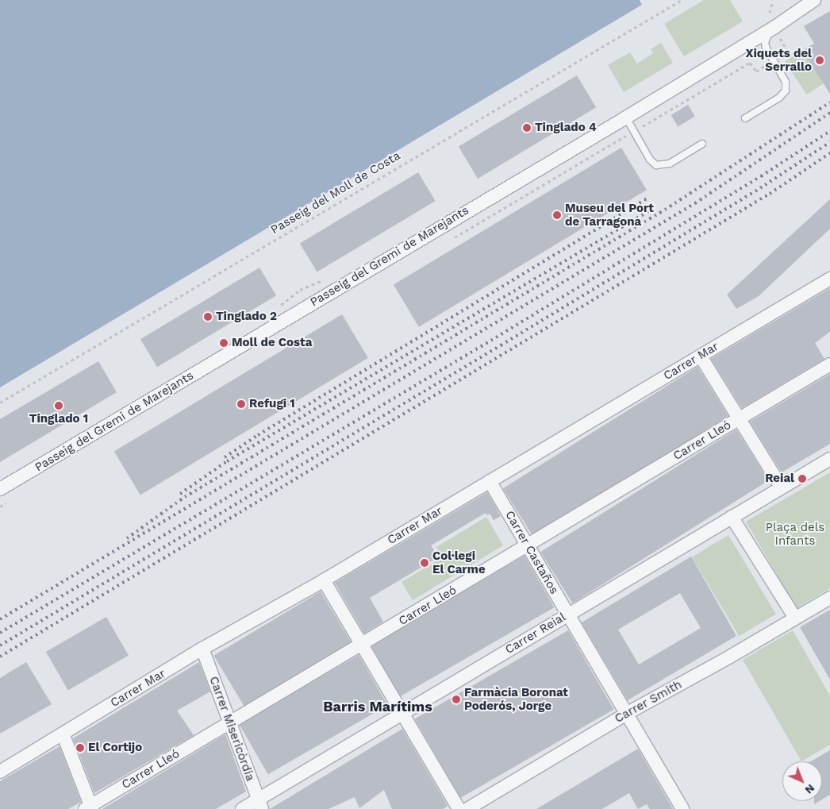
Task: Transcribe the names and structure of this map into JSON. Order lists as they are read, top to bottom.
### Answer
{
  "streets": {
    "street": [
      "Passeig del Gremi de Marejants",
      "Carrer Mar",
      "Carrer Lleó",
      "Carrer Castaños",
      "Carrer Reial",
      "Carrer Smith",
      "Carrer Misericòrdia"
    ],
    "path": ["Passeig del Moll de Costa"]
  },
  "crossings": [
    ["Carrer Mar", "Carrer Castaños"],
    ["Carrer Mar", "Carrer Misericòrdia"],
    ["Carrer Lleó", "Carrer Castaños"],
    ["Carrer Lleó", "Carrer Misericòrdia"],
    ["Carrer Castaños", "Carrer Reial"],
    ["Carrer Castaños", "Carrer Smith"],
    ["Carrer Reial", "Carrer Misericòrdia"]
  ],
  "districts": ["Barris Marítims"],
  "parks": ["Plaça dels Infants"],
  "places": [
    "Xiquets del Serrallo",
    "Tinglado 4",
    "Museu del Port de Tarragona",
    "Tinglado 2",
    "Moll de Costa",
    "Refugi 1",
    "Tinglado 1",
    "Reial",
    "Col·legi El Carme",
    "Farmàcia Boronat Poderós, Jorge",
    "El Cortijo"
  ],
  "north": "bottom right"
}
